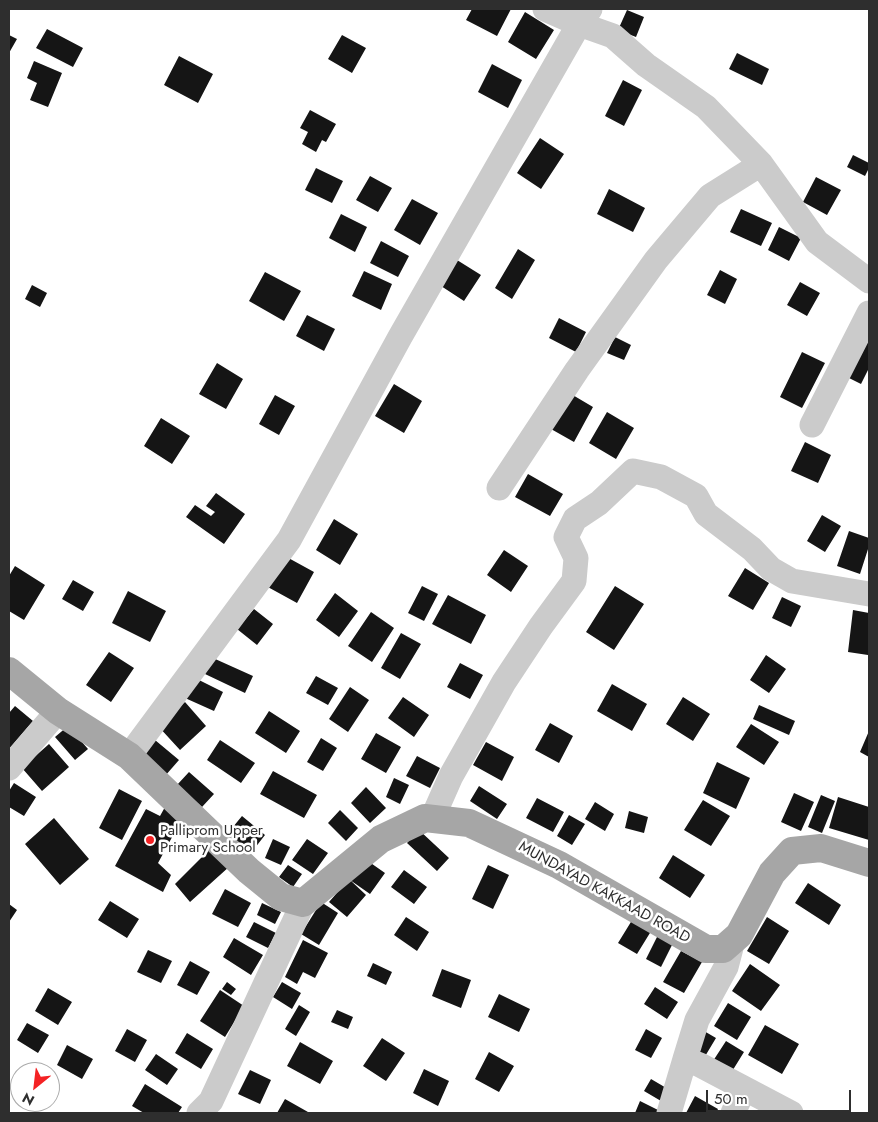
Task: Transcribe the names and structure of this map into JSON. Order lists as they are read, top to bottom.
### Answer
{
  "streets": {
    "main road": ["MUNDAYAD KAKKAAD ROAD"]
  },
  "places": ["Palliprom Upper Primary School"],
  "scale_bar": "50 m",
  "north": "bottom left"
}
